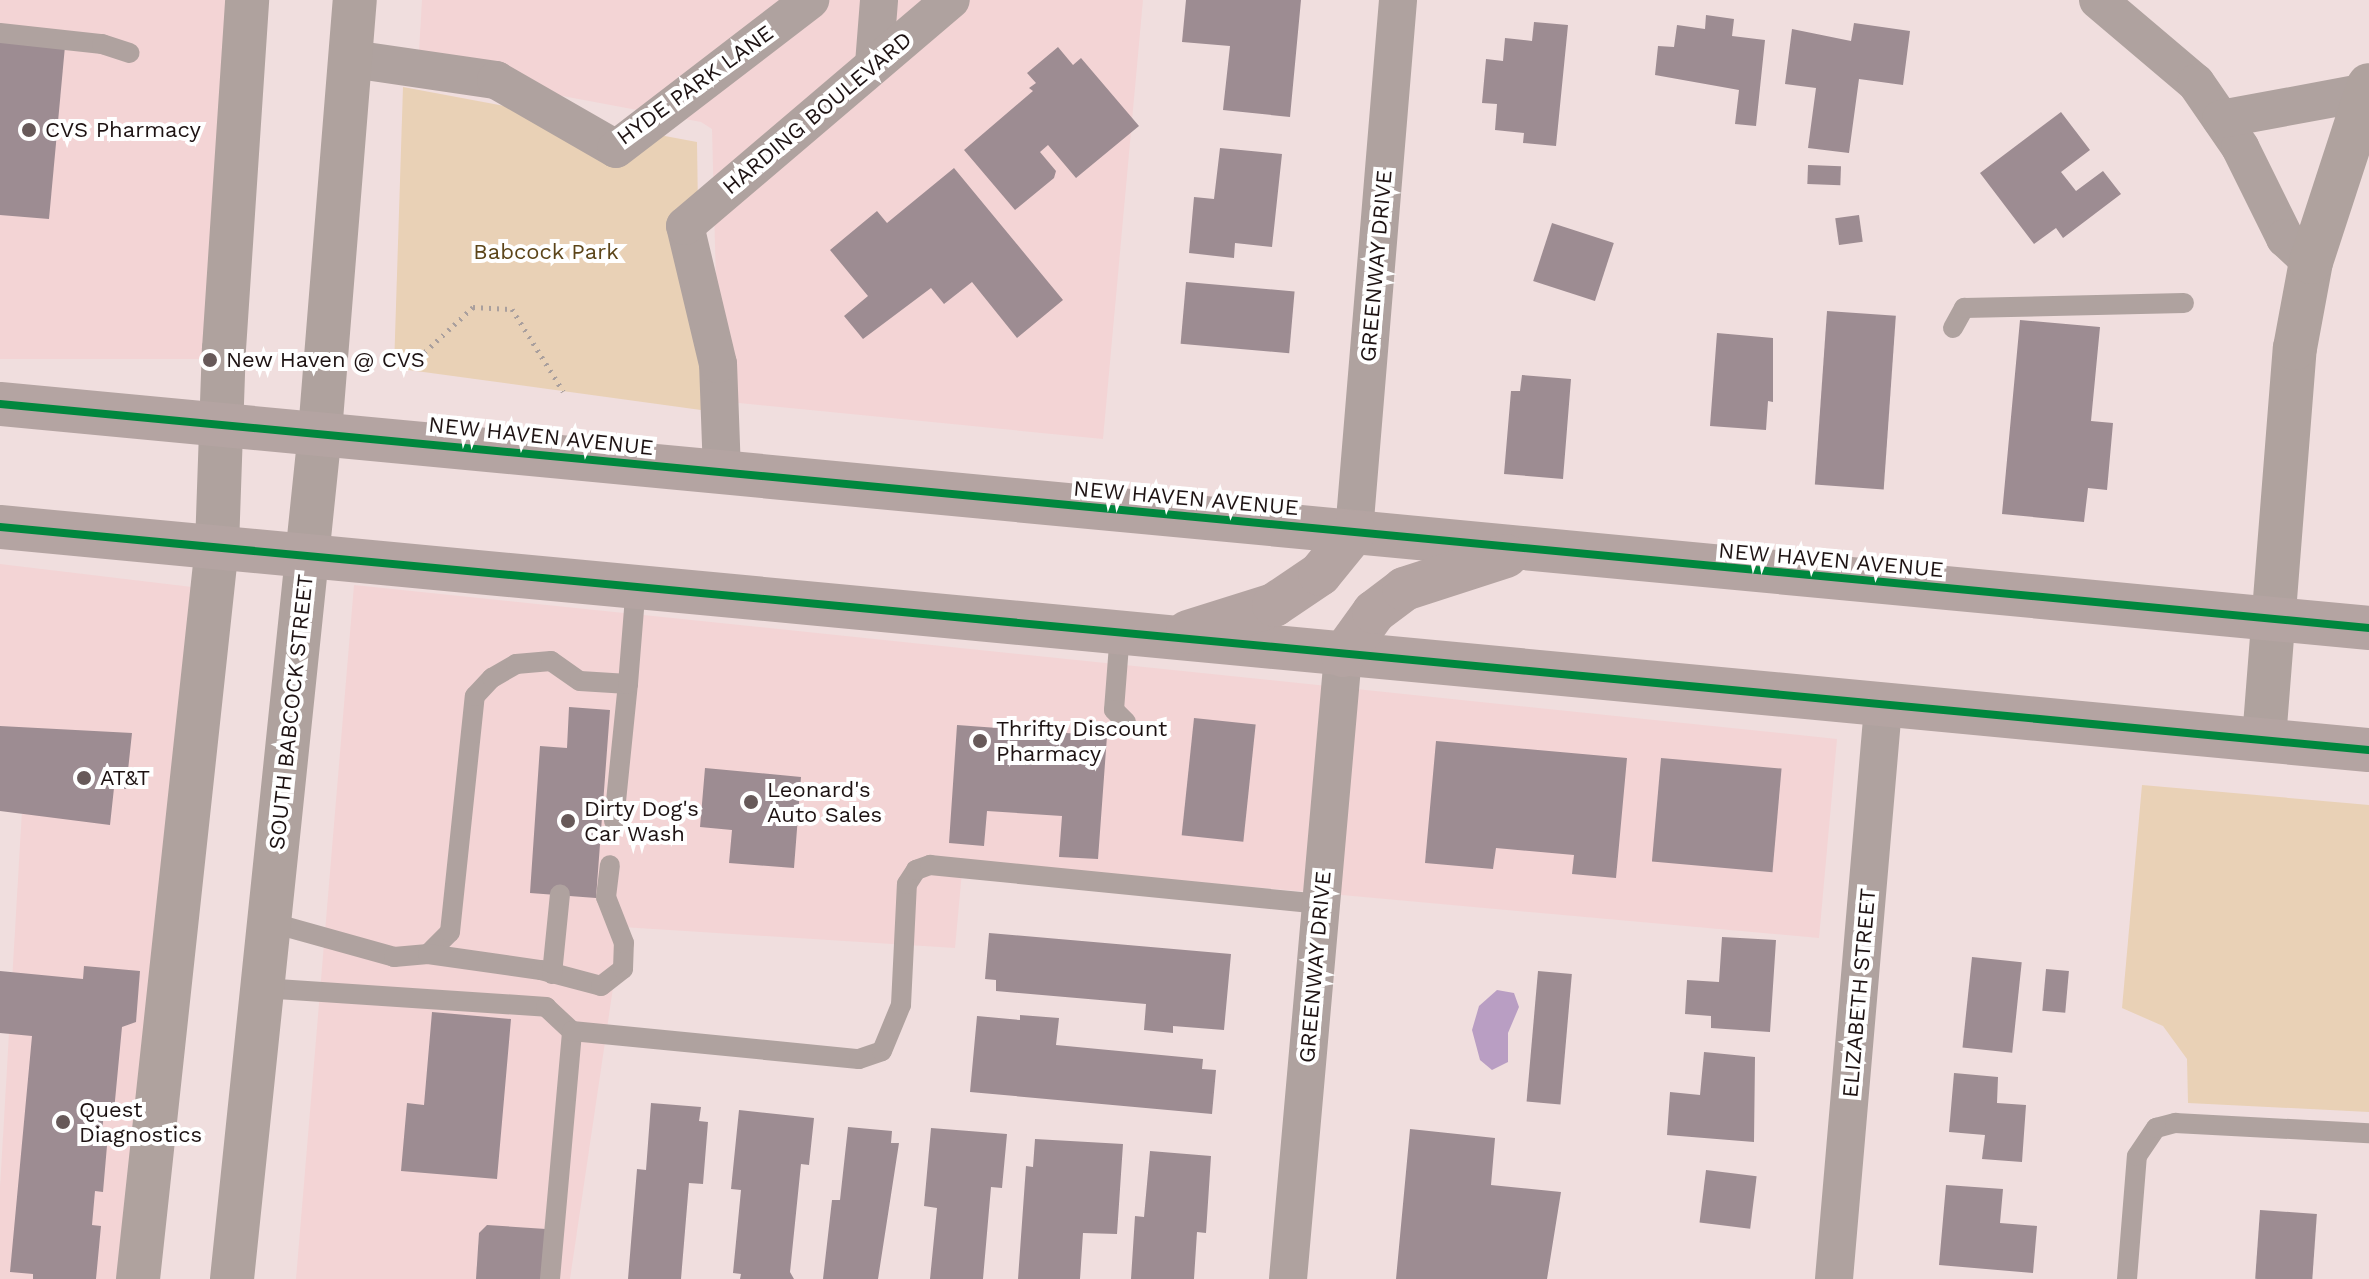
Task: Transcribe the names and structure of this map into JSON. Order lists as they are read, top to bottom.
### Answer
{
  "streets": {
    "main road": ["NEW HAVEN AVENUE", "SOUTH BABCOCK STREET"],
    "street": [
      "HYDE PARK LANE",
      "HARDING BOULEVARD",
      "GREENWAY DRIVE",
      "ELIZABETH STREET"
    ]
  },
  "crossings": [
    ["HYDE PARK LANE", "SOUTH BABCOCK STREET"],
    ["HARDING BOULEVARD", "NEW HAVEN AVENUE"],
    ["GREENWAY DRIVE", "NEW HAVEN AVENUE"],
    ["NEW HAVEN AVENUE", "SOUTH BABCOCK STREET"]
  ],
  "parks": ["Babcock Park"],
  "places": [
    "CVS Pharmacy",
    "New Haven @ CVS",
    "Thrifty Discount Pharmacy",
    "AT&T",
    "Leonard's Auto Sales",
    "Dirty Dog's Car Wash",
    "Quest Diagnostics"
  ]
}
